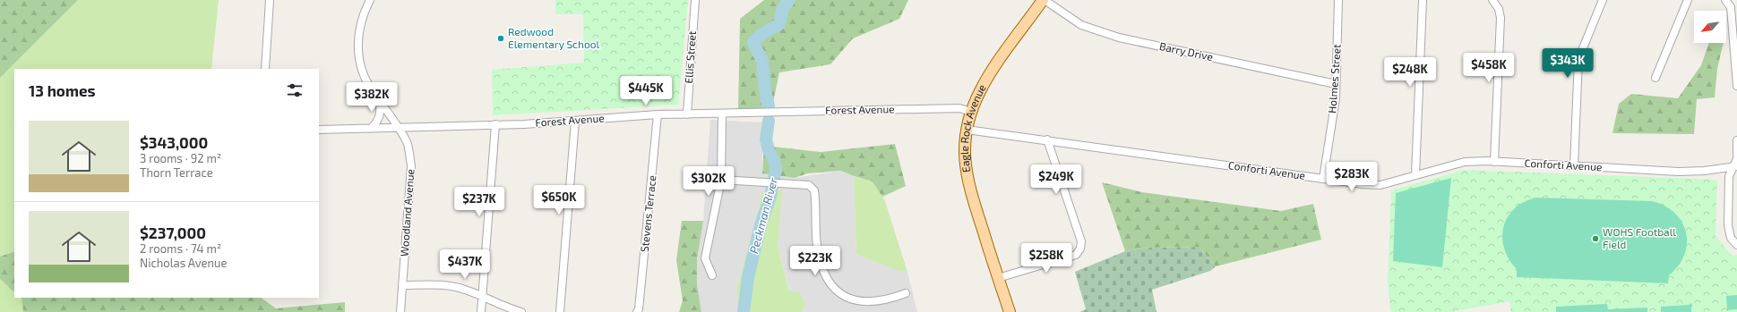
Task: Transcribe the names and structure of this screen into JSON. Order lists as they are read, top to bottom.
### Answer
{
  "streets": {
    "main road": ["Eagle Rock Avenue"],
    "street": [
      "Barry Drive",
      "Ellis Street",
      "Holmes Street",
      "Forest Avenue",
      "Conforti Avenue",
      "Woodland Avenue",
      "Stevens Terrace"
    ]
  },
  "crossings": [
    ["Barry Drive", "Holmes Street"],
    ["Barry Drive", "Eagle Rock Avenue"],
    ["Ellis Street", "Forest Avenue"],
    ["Holmes Street", "Conforti Avenue"],
    ["Forest Avenue", "Eagle Rock Avenue"],
    ["Forest Avenue", "Woodland Avenue"],
    ["Forest Avenue", "Stevens Terrace"],
    ["Eagle Rock Avenue", "Conforti Avenue"]
  ],
  "water": ["Peckman River"],
  "places": ["Redwood Elementary School", "WOHS Football Field"],
  "north": "bottom left",
  "page": {
    "price": [
      "$343K",
      "$458K",
      "$248K",
      "$445K",
      "$382K",
      "$283K",
      "$249K",
      "$302K",
      "$650K",
      "$237K",
      "$258K",
      "$223K",
      "$437K"
    ],
    "heading": "13 homes",
    "list": [
      {
        "name": "$343,000",
        "note": "3 rooms · 92 m² · Thorn Terrace"
      },
      {
        "name": "$237,000",
        "note": "2 rooms · 74 m² · Nicholas Avenue"
      }
    ]
  }
}
